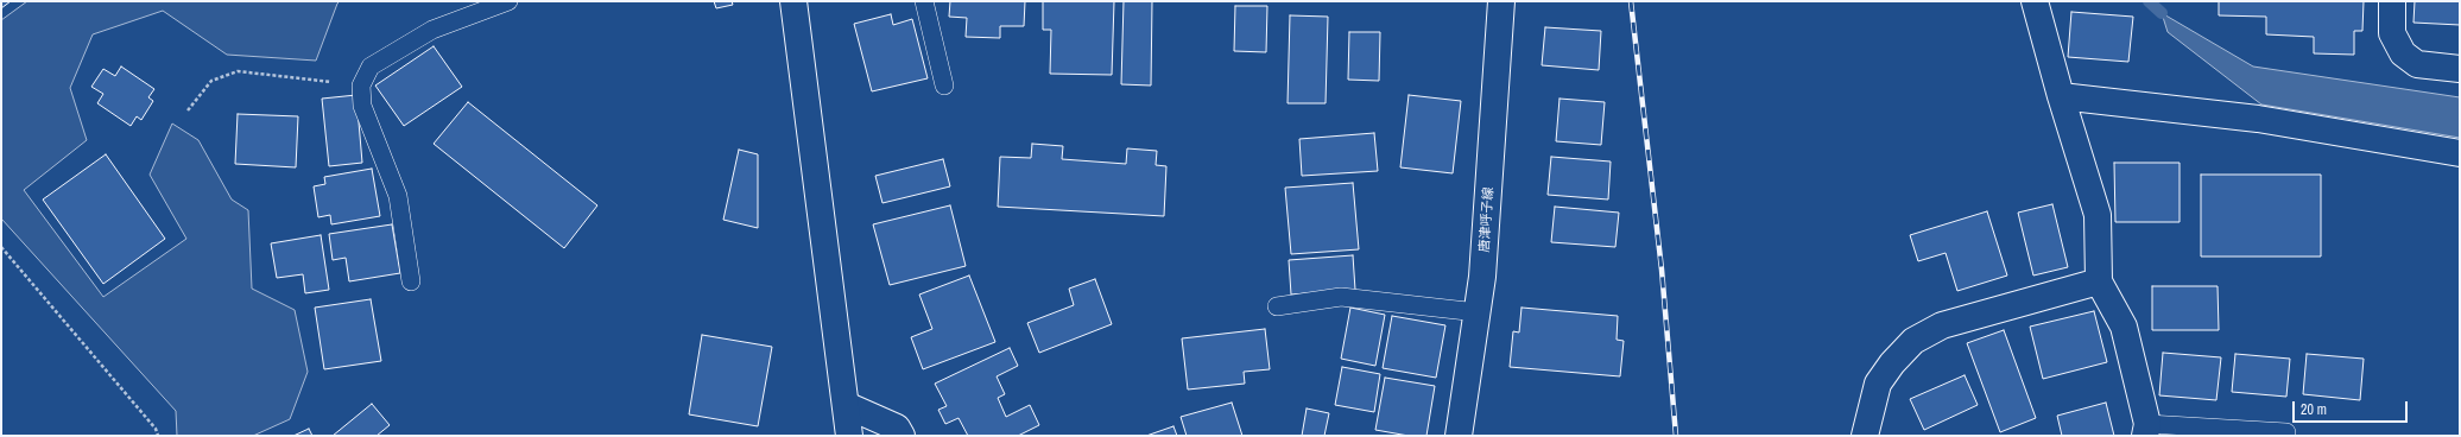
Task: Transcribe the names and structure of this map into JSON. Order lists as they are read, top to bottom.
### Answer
{
  "streets": {
    "street": ["唐津呼子線"]
  },
  "scale_bar": "20 m"
}
